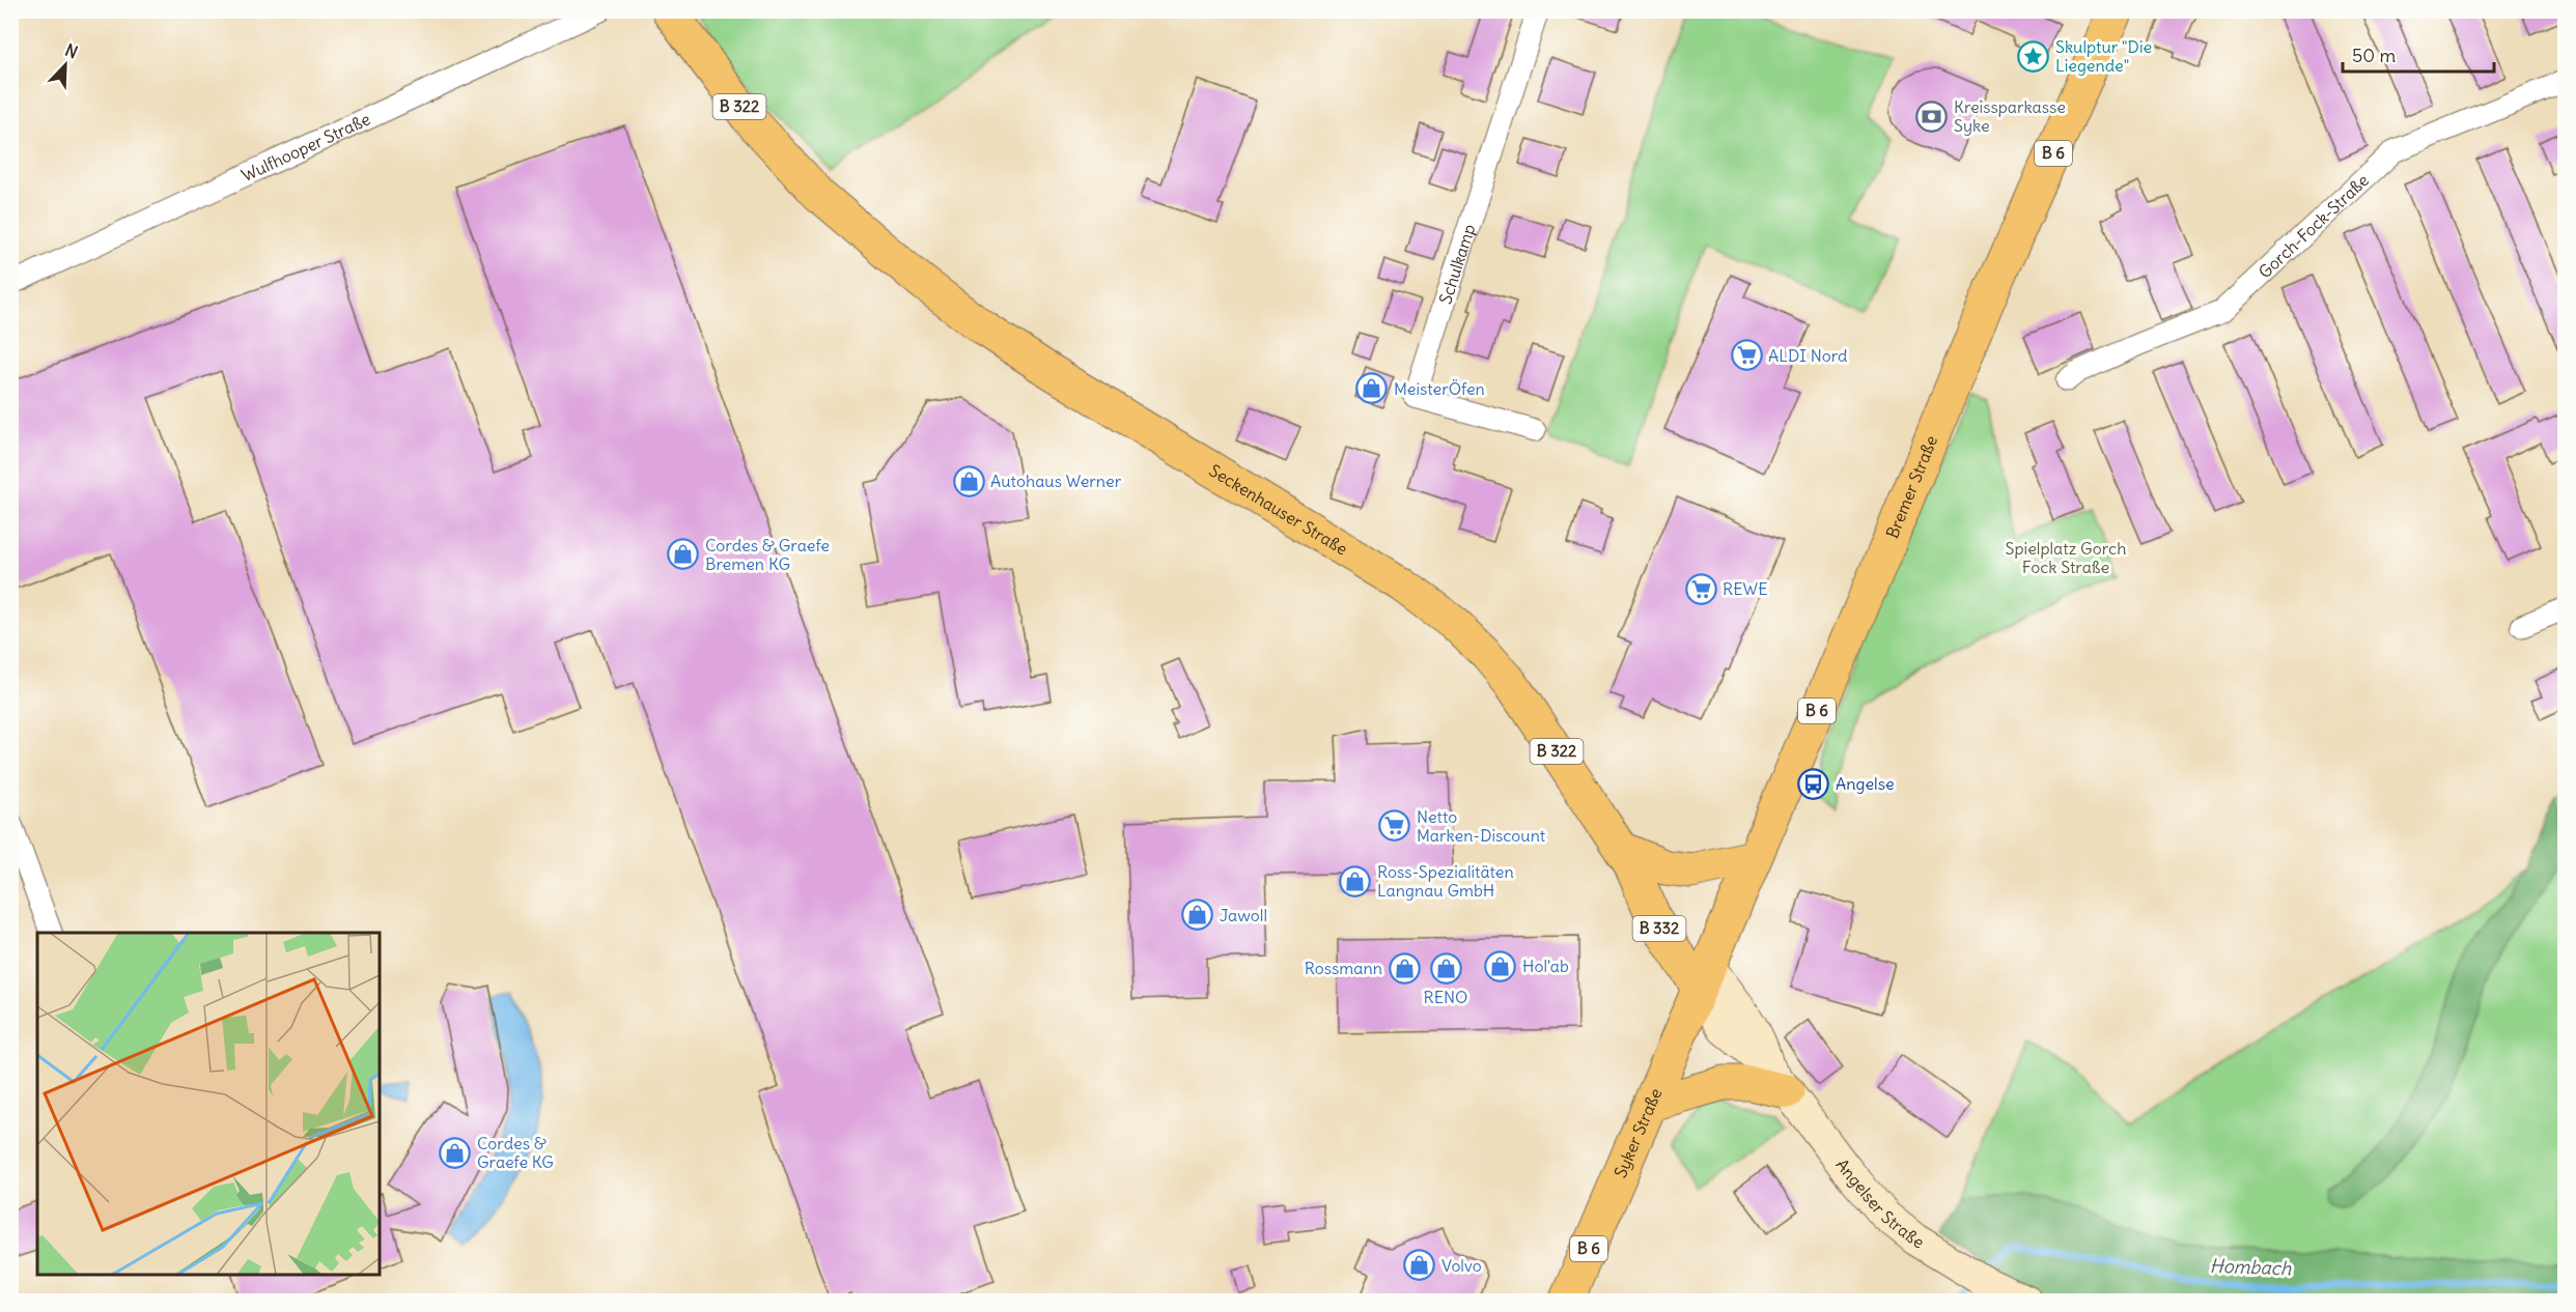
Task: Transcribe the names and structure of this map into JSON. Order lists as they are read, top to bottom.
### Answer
{
  "streets": {
    "main road": [
      "B 322",
      "B 6",
      "Bremer Straße",
      "Seckenhauser Straße",
      "Syker Straße",
      "Angelser Straße"
    ],
    "street": ["Wulfhooper Straße", "Gorch-Fock-Straße", "Schulkamp"]
  },
  "crossings": [
    ["B 322", "Bremer Straße"],
    ["B 322", "Seckenhauser Straße"],
    ["B 322", "Syker Straße"],
    ["B 322", "Angelser Straße"],
    ["Bremer Straße", "Syker Straße"],
    ["Bremer Straße", "Angelser Straße"],
    ["Syker Straße", "Angelser Straße"]
  ],
  "water": ["Hombach"],
  "parks": ["Spielplatz Gorch Fock Straße"],
  "places": {
    "place": ["Skulptur \"Die Liegende\""],
    "bank": ["Kreissparkasse Syke"],
    "supermarket": ["ALDI Nord", "REWE", "Netto Marken-Discount"],
    "shop": [
      "MeisterÖfen",
      "Autohaus Werner",
      "Cordes & Graefe Bremen KG",
      "Ross-Spezialitäten Langnau GmbH",
      "Jawoll",
      "Hol'ab",
      "Rossmann",
      "RENO",
      "Cordes & Graefe KG",
      "Volvo"
    ],
    "bus stop": ["Angelse"]
  },
  "scale_bar": "50 m",
  "north": "top right"
}
